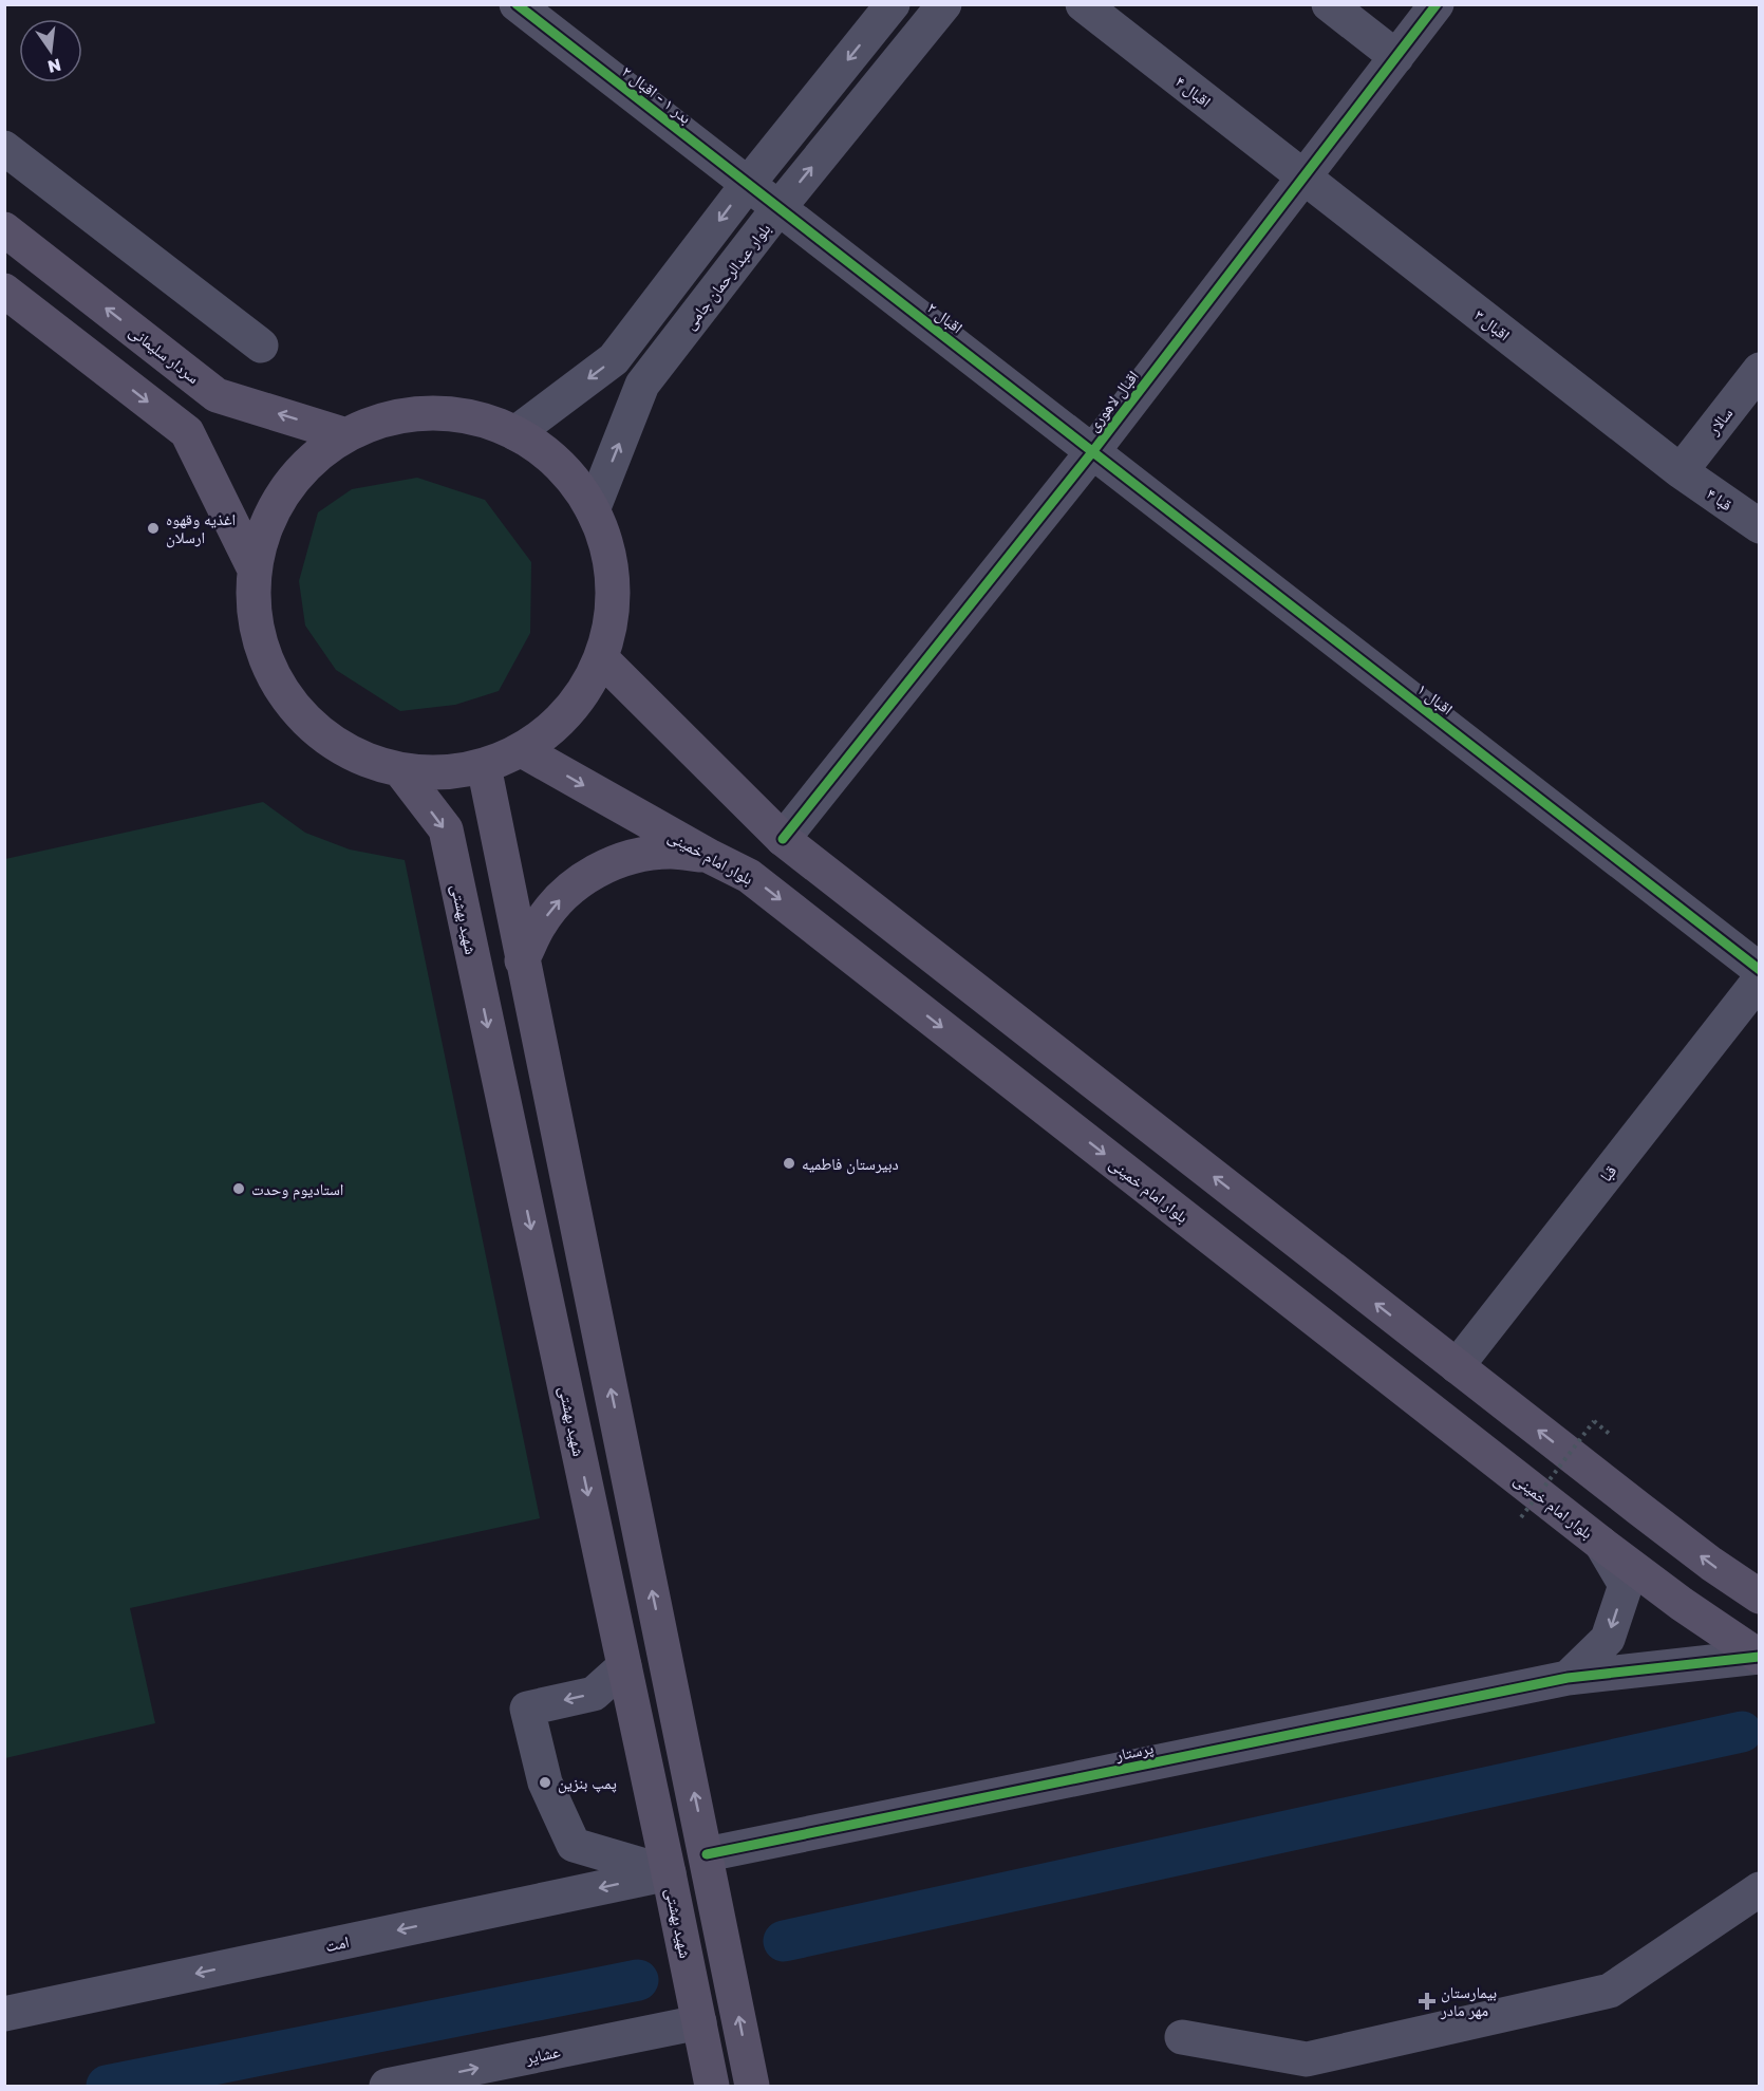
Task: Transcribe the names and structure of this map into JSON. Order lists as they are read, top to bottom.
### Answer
{
  "streets": {
    "main road": ["سردار سلیمانی", "بلوار امام خمینی", "شهید بهشتی"],
    "street": [
      "اقبال ۴",
      "بدر ۱ - اقبال ۲",
      "بلوار عبدالرحمان جامی",
      "اقبال ۲",
      "اقبال ۳",
      "اقبال لاهوری",
      "سالار",
      "قبا ۴",
      "اقبال ۱",
      "قبا",
      "پرستار",
      "امت",
      "عشایر"
    ]
  },
  "crossings": [
    ["اقبال ۴", "اقبال ۳"],
    ["اقبال ۴", "اقبال لاهوری"],
    ["بدر ۱ - اقبال ۲", "بلوار عبدالرحمان جامی"],
    ["بدر ۱ - اقبال ۲", "اقبال ۲"],
    ["بلوار عبدالرحمان جامی", "اقبال ۲"],
    ["اقبال ۲", "اقبال لاهوری"],
    ["اقبال ۲", "اقبال ۱"],
    ["اقبال ۳", "اقبال لاهوری"],
    ["اقبال ۳", "سالار"],
    ["اقبال ۳", "قبا ۴"],
    ["اقبال لاهوری", "اقبال ۱"],
    ["سالار", "قبا ۴"],
    ["بلوار امام خمینی", "پرستار"],
    ["شهید بهشتی", "امت"],
    ["شهید بهشتی", "عشایر"]
  ],
  "one_way": ["امت", "عشایر"],
  "places": {
    "other": [
      "اغذیه وقهوه ارسلان",
      "دبیرستان فاطمیه",
      "استادیوم وحدت",
      "پمپ بنزین"
    ],
    "health": ["بیمارستان مهر مادر"]
  },
  "north": "bottom"
}
